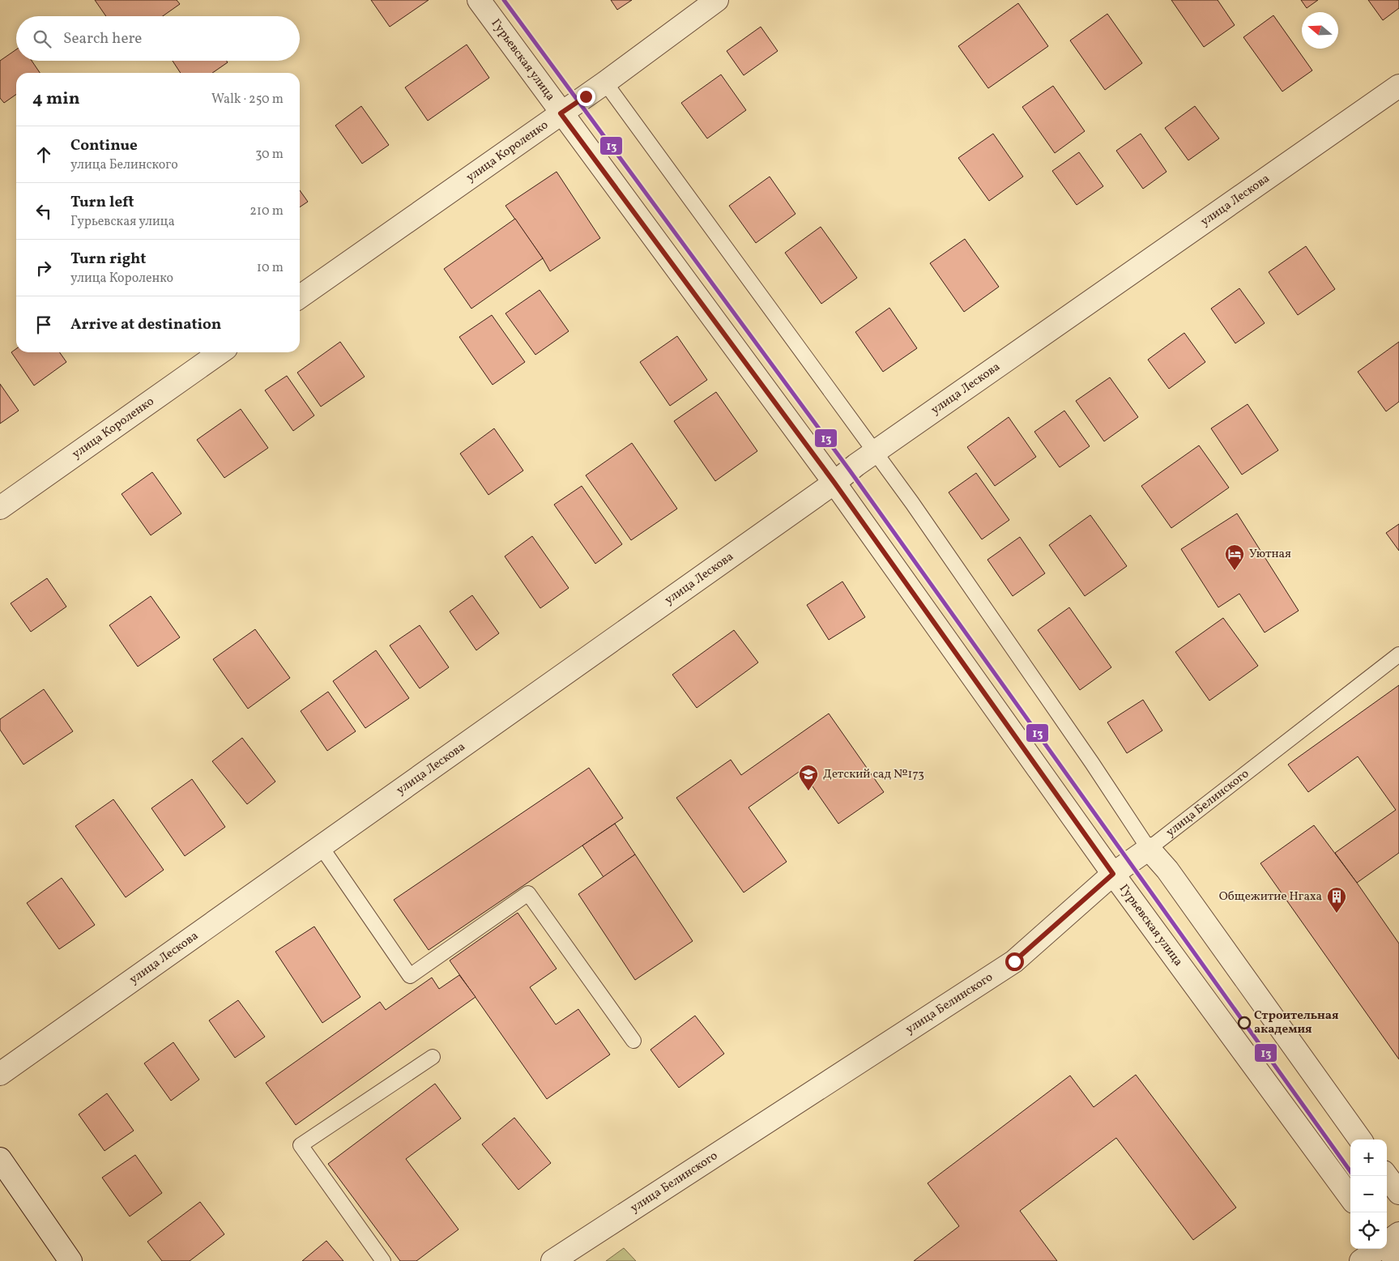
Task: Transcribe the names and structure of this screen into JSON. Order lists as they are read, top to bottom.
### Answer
{
  "streets": {
    "street": [
      "Гурьевская улица",
      "улица Короленко",
      "улица Лескова",
      "улица Белинского"
    ]
  },
  "crossings": [
    ["Гурьевская улица", "улица Короленко"],
    ["Гурьевская улица", "улица Лескова"],
    ["Гурьевская улица", "улица Белинского"]
  ],
  "places": {
    "hotel": ["Уютная"],
    "school or university": ["Детский сад №173"],
    "building": ["Общежитие Нгаха"],
    "other": ["Строительная академия"]
  },
  "lines": ["transit line 13"],
  "north": "left",
  "page": {
    "search": "Search here",
    "heading": ["4 min", "Walk · 250 m"],
    "list": [
      ["Continue", "улица Белинского", "30 m"],
      ["Turn left", "Гурьевская улица", "210 m"],
      ["Turn right", "улица Короленко", "10 m"],
      "Arrive at destination"
    ],
    "map_buttons": ["+", "−"]
  }
}
